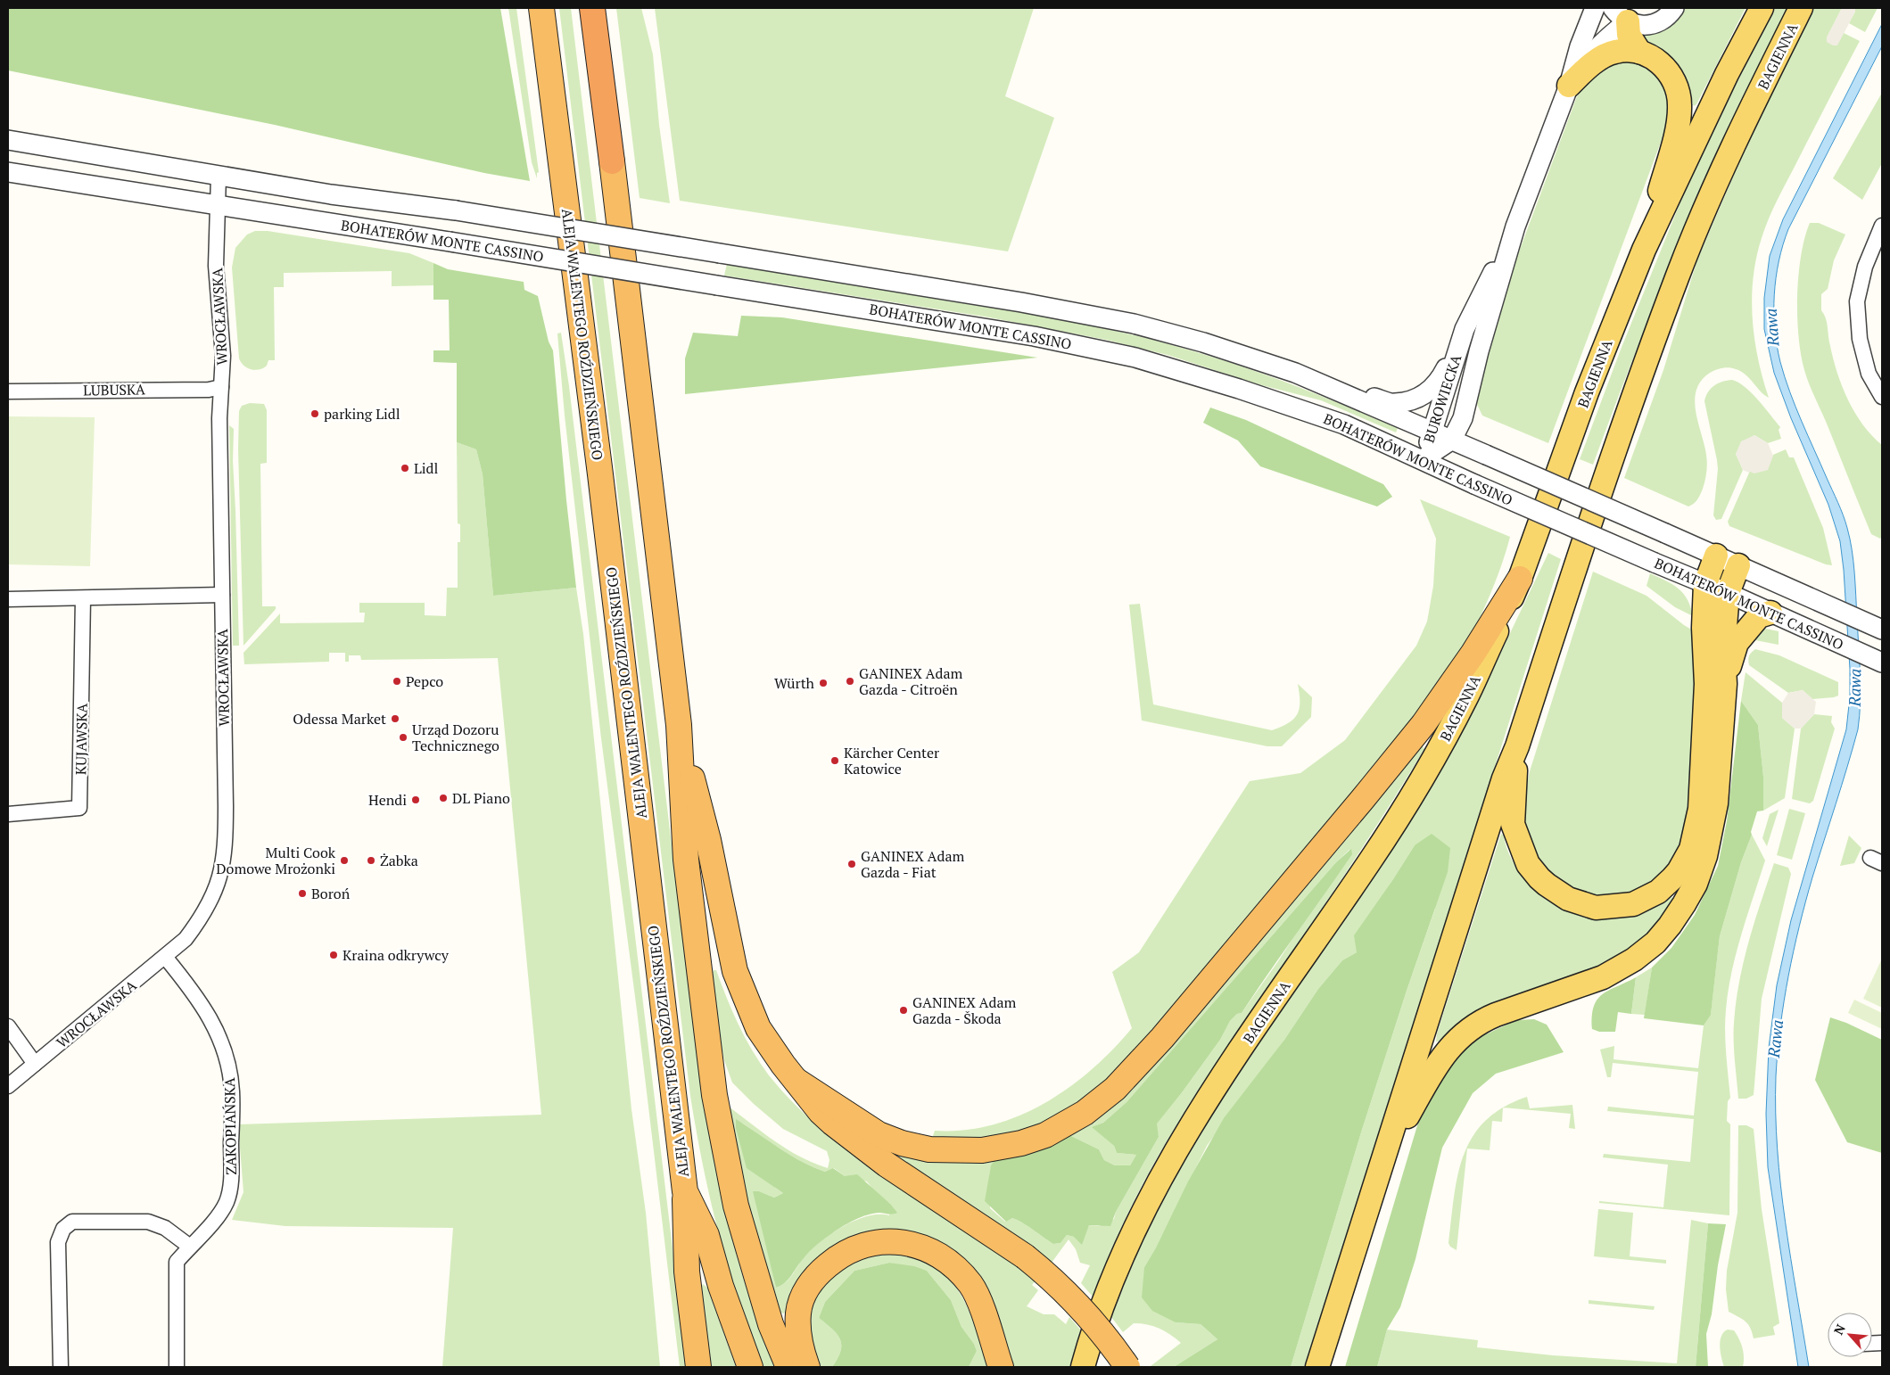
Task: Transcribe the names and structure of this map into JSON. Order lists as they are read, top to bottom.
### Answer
{
  "streets": {
    "highway": ["ALEJA WALENTEGO ROŹDZIEŃSKIEGO"],
    "main road": ["BAGIENNA"],
    "street": [
      "BOHATERÓW MONTE CASSINO",
      "WROCŁAWSKA",
      "LUBUSKA",
      "BUROWIECKA",
      "KUJAWSKA",
      "ZAKOPIAŃSKA"
    ]
  },
  "crossings": [
    ["BOHATERÓW MONTE CASSINO", "WROCŁAWSKA"],
    ["BOHATERÓW MONTE CASSINO", "BUROWIECKA"],
    ["WROCŁAWSKA", "LUBUSKA"],
    ["WROCŁAWSKA", "ZAKOPIAŃSKA"]
  ],
  "water": ["Rawa"],
  "places": [
    "parking Lidl",
    "Lidl",
    "Pepco",
    "GANINEX Adam Gazda - Citroën",
    "Würth",
    "Odessa Market",
    "Urząd Dozoru Technicznego",
    "Kärcher Center Katowice",
    "DL Piano",
    "Hendi",
    "Multi Cook Domowe Mrożonki",
    "Żabka",
    "GANINEX Adam Gazda - Fiat",
    "Boroń",
    "Kraina odkrywcy",
    "GANINEX Adam Gazda - Škoda"
  ],
  "north": "top left"
}
